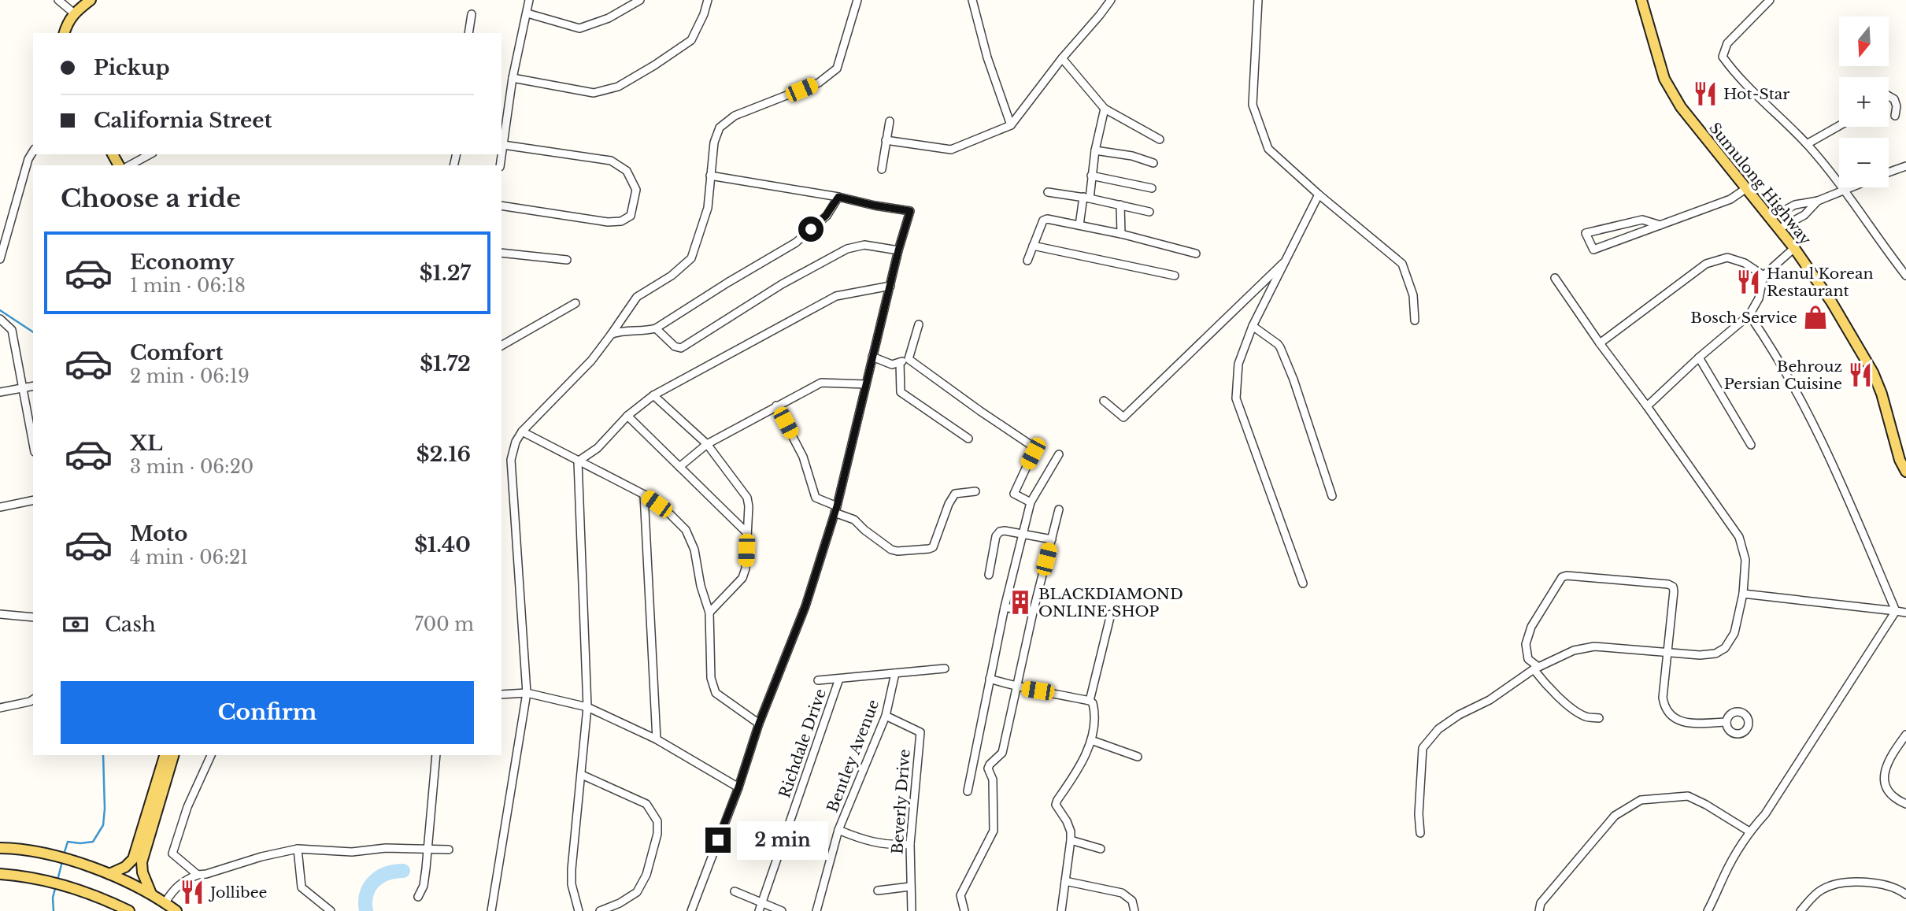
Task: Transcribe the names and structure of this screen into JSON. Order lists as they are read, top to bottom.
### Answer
{
  "streets": {
    "main road": ["Sumulong Highway"],
    "street": ["Richdale Drive", "Bentley Avenue", "Beverly Drive"]
  },
  "crossings": [
    ["Bentley Avenue", "Beverly Drive"]
  ],
  "places": {
    "restaurant": [
      "Hot-Star",
      "Hanul Korean Restaurant",
      "Behrouz Persian Cuisine",
      "Jollibee"
    ],
    "shop": ["Bosch Service"],
    "building": ["BLACKDIAMOND ONLINE SHOP"]
  },
  "north": "bottom",
  "page": {
    "map_buttons": ["+", "−"],
    "banner": ["Pickup", "California Street"],
    "heading": "Choose a ride",
    "list": [
      {
        "name": "Economy",
        "note": "1 min · 06:18",
        "value": "$1.27"
      },
      {
        "name": "Comfort",
        "note": "2 min · 06:19",
        "value": "$1.72"
      },
      {
        "name": "XL",
        "note": "3 min · 06:20",
        "value": "$2.16"
      },
      {
        "name": "Moto",
        "note": "4 min · 06:21",
        "value": "$1.40"
      }
    ],
    "pay": ["Cash", "700 m"],
    "buttons": "Confirm",
    "bubble": "2 min"
  }
}
